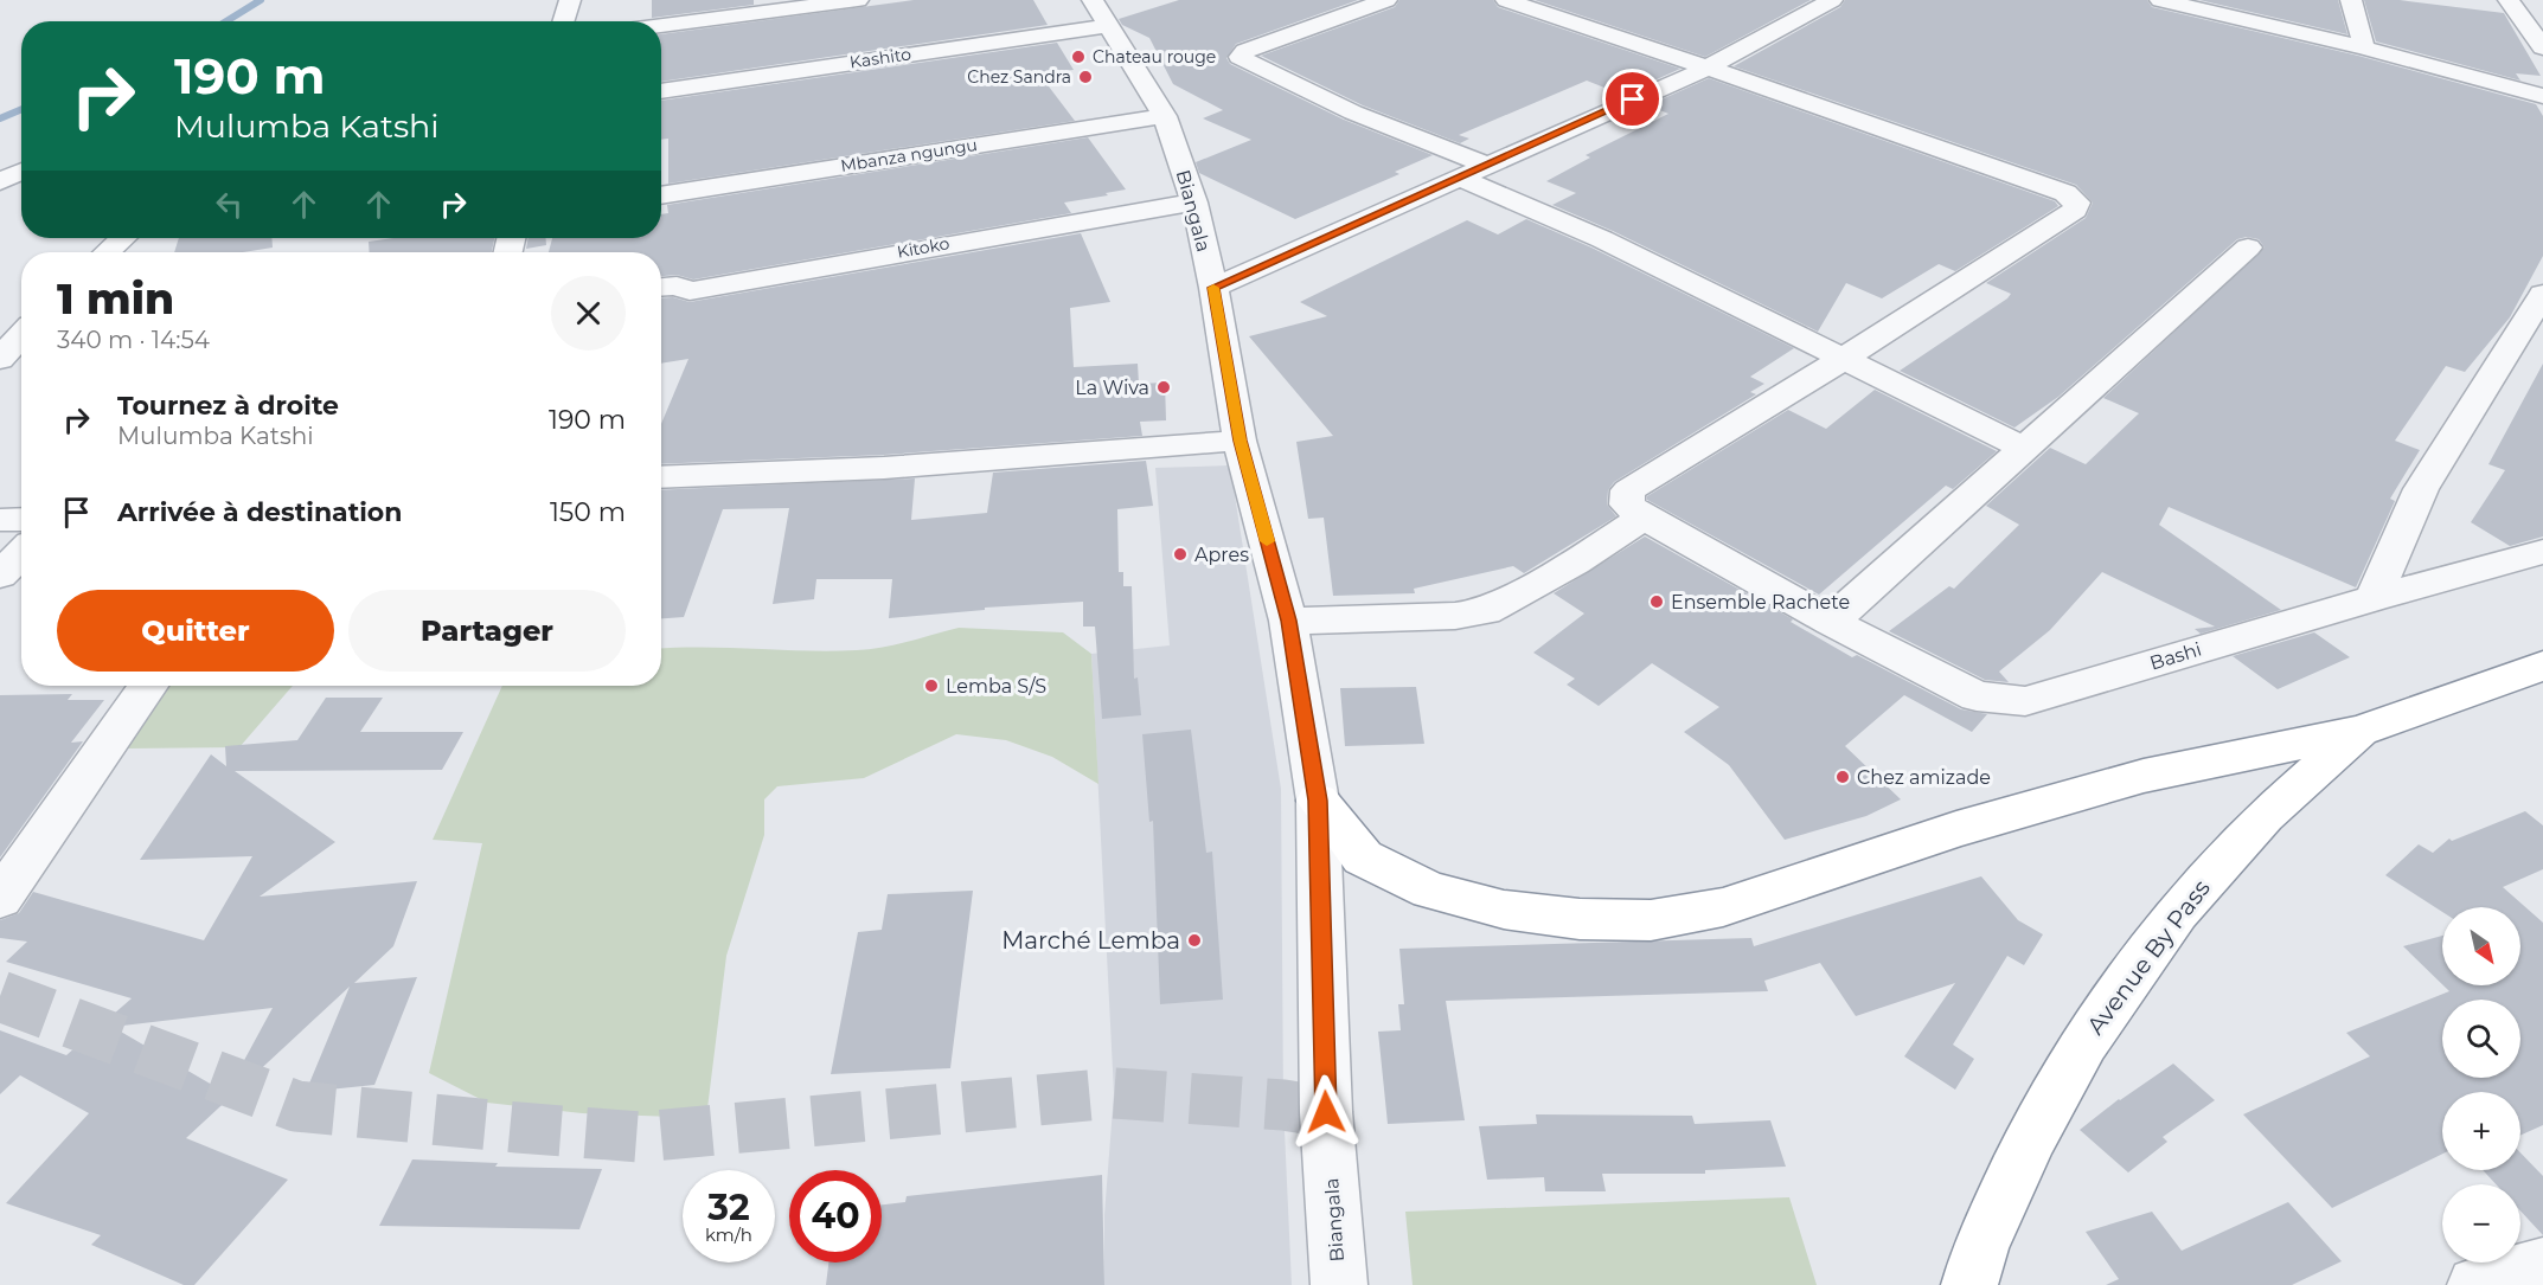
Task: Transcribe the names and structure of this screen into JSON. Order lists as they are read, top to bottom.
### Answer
{
  "streets": {
    "highway": ["Avenue By Pass"],
    "street": [
      "Kashito",
      "Mbanza ngungu",
      "Biangala",
      "Kitoko",
      "Bashi"
    ]
  },
  "crossings": [
    ["Kashito", "Biangala"],
    ["Mbanza ngungu", "Biangala"],
    ["Biangala", "Kitoko"]
  ],
  "places": [
    "Chateau rouge",
    "Chez Sandra",
    "La Wiva",
    "Apres",
    "Ensemble Rachete",
    "Lemba S/S",
    "Chez amizade",
    "Marché Lemba"
  ],
  "north": "bottom right",
  "page": {
    "turn": ["190 m", "Mulumba Katshi"],
    "heading": ["1 min", "340 m · 14:54"],
    "list": [
      {
        "name": "Tournez à droite",
        "note": "Mulumba Katshi",
        "value": "190 m"
      },
      {
        "name": "Arrivée à destination",
        "value": "150 m"
      }
    ],
    "buttons": ["Quitter", "Partager"],
    "map_buttons": ["+", "−"],
    "speed": "32 km/h",
    "limit": "40"
  }
}
